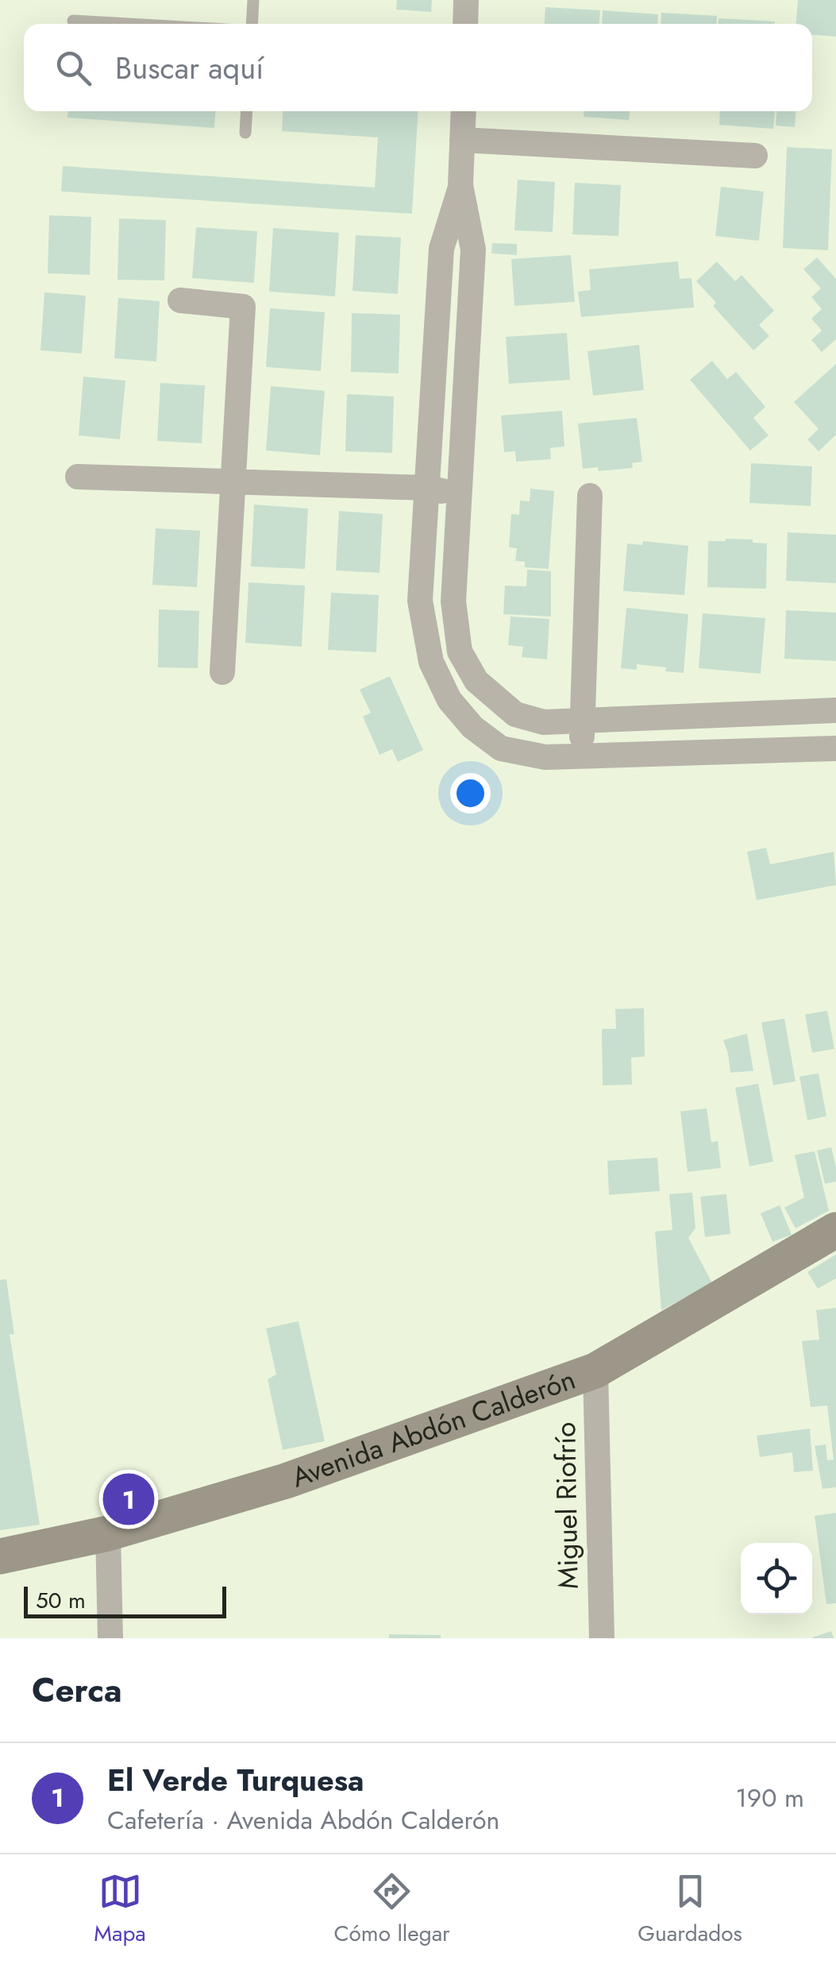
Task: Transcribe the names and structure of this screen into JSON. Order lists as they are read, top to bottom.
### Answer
{
  "streets": {
    "street": ["Avenida Abdón Calderón", "Miguel Riofrío"]
  },
  "crossings": [
    ["Avenida Abdón Calderón", "Miguel Riofrío"]
  ],
  "scale_bar": "50 m",
  "page": {
    "search": "Buscar aquí",
    "pins": "1",
    "scale": "50 m",
    "heading": "Cerca",
    "list": [
      {
        "mark": "1",
        "name": "El Verde Turquesa",
        "note": "Cafetería · Avenida Abdón Calderón",
        "value": "190 m"
      }
    ],
    "nav": ["Mapa", "Cómo llegar", "Guardados"]
  }
}
